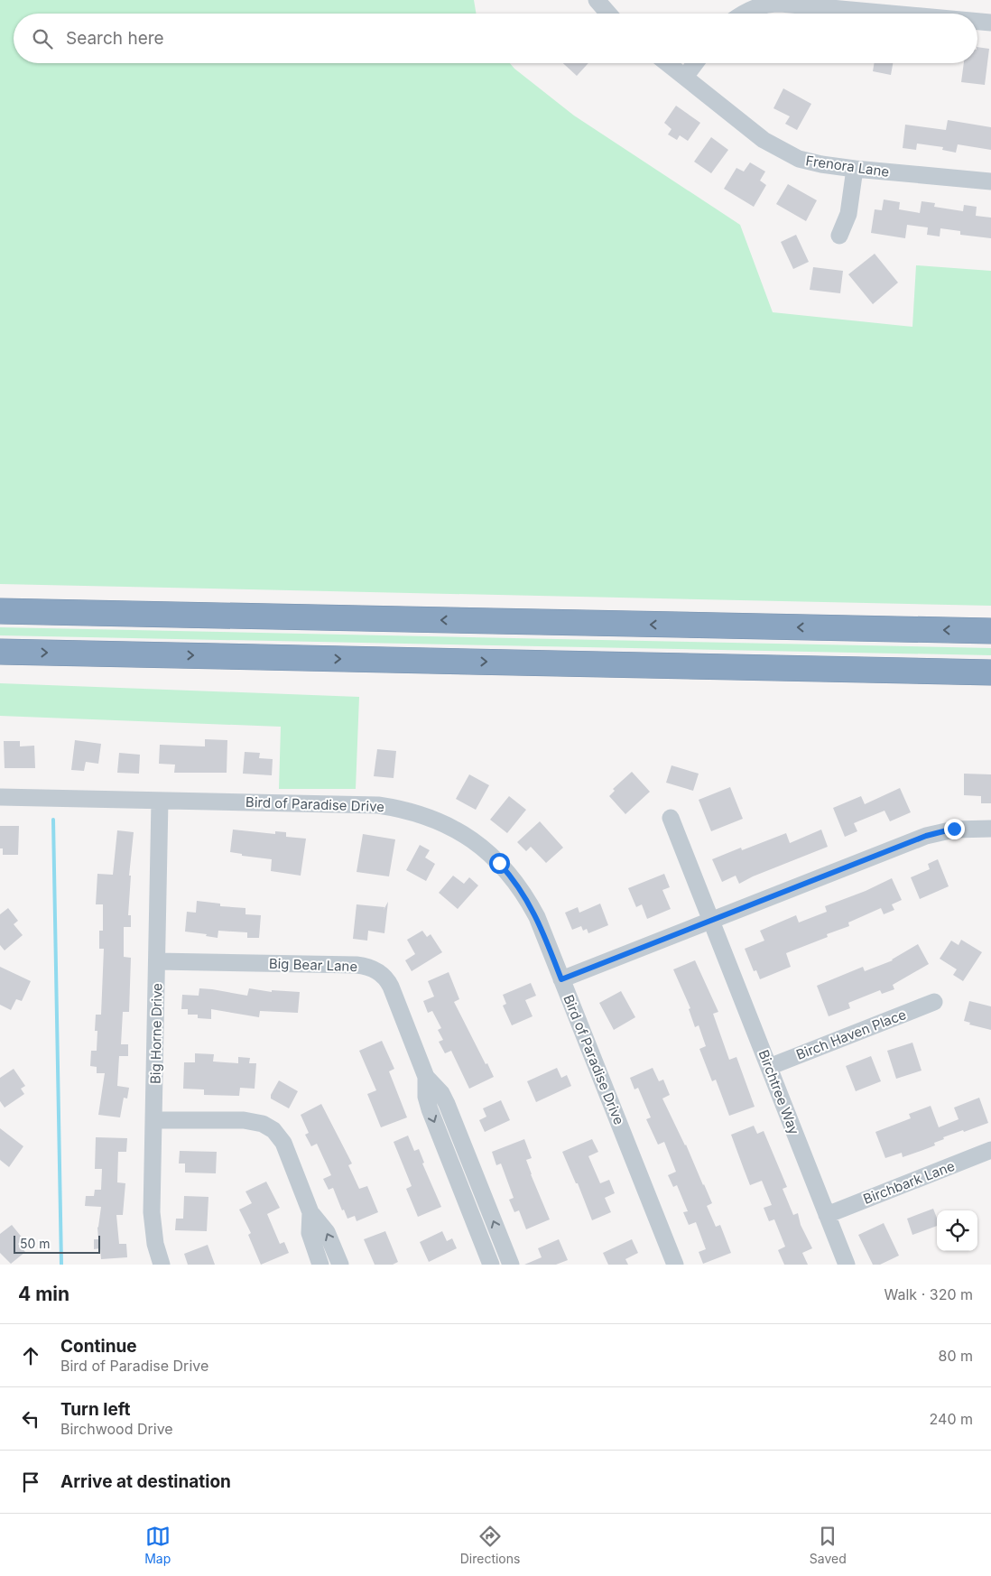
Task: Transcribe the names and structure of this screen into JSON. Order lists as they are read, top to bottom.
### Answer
{
  "streets": {
    "street": [
      "Frenora Lane",
      "Bird of Paradise Drive",
      "Big Bear Lane",
      "Big Horne Drive",
      "Birch Haven Place",
      "Birchtree Way",
      "Birchbark Lane"
    ]
  },
  "crossings": [
    ["Bird of Paradise Drive", "Big Horne Drive"],
    ["Big Bear Lane", "Big Horne Drive"],
    ["Birch Haven Place", "Birchtree Way"],
    ["Birchtree Way", "Birchbark Lane"]
  ],
  "scale_bar": "50 m",
  "page": {
    "search": "Search here",
    "scale": "50 m",
    "heading": ["4 min", "Walk · 320 m"],
    "list": [
      ["Continue", "Bird of Paradise Drive", "80 m"],
      ["Turn left", "Birchwood Drive", "240 m"],
      "Arrive at destination"
    ],
    "nav": ["Map", "Directions", "Saved"]
  }
}
